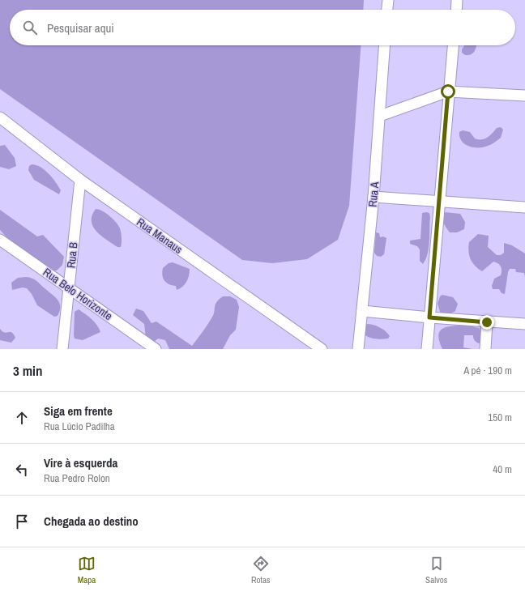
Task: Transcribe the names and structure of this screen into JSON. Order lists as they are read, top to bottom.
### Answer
{
  "streets": {
    "street": [
      "Rua A",
      "Rua Manaus",
      "Rua B",
      "Rua Belo Horizonte"
    ]
  },
  "crossings": [
    ["Rua Manaus", "Rua B"],
    ["Rua B", "Rua Belo Horizonte"]
  ],
  "page": {
    "search": "Pesquisar aqui",
    "heading": ["3 min", "A pé · 190 m"],
    "list": [
      ["Siga em frente", "Rua Lúcio Padilha", "150 m"],
      ["Vire à esquerda", "Rua Pedro Rolon", "40 m"],
      "Chegada ao destino"
    ],
    "nav": ["Mapa", "Rotas", "Salvos"]
  }
}
